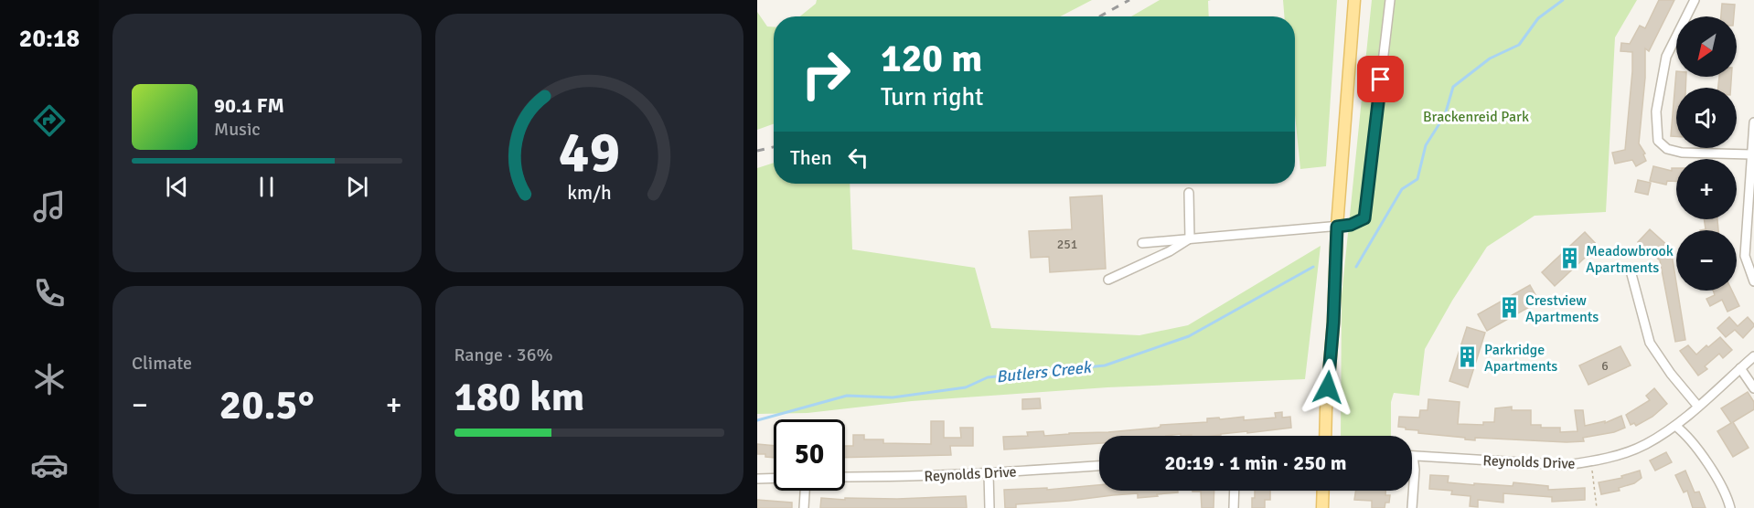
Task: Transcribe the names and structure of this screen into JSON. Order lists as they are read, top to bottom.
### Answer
{
  "streets": {
    "street": ["Reynolds Drive"]
  },
  "water": ["Butlers Creek"],
  "parks": ["Brackenreid Park"],
  "places": {
    "building": ["Meadowbrook Apartments", "Crestview Apartments", "Parkridge Apartments"]
  },
  "house_numbers": ["251", "6"],
  "north": "bottom left",
  "page": {
    "tabs": "20:18",
    "map_buttons": ["+", "−"],
    "turn": ["120 m", "Turn right"],
    "song": ["90.1 FM", "Music"],
    "then": "Then",
    "tile": [
      "Climate",
      ["Range · 36%", "180 km"]
    ],
    "heat": ["−", "20.5°", "+"],
    "limit": "50",
    "trip": "20:19 · 1 min · 250 m",
    "gauge": ["49", "km/h"]
  }
}
